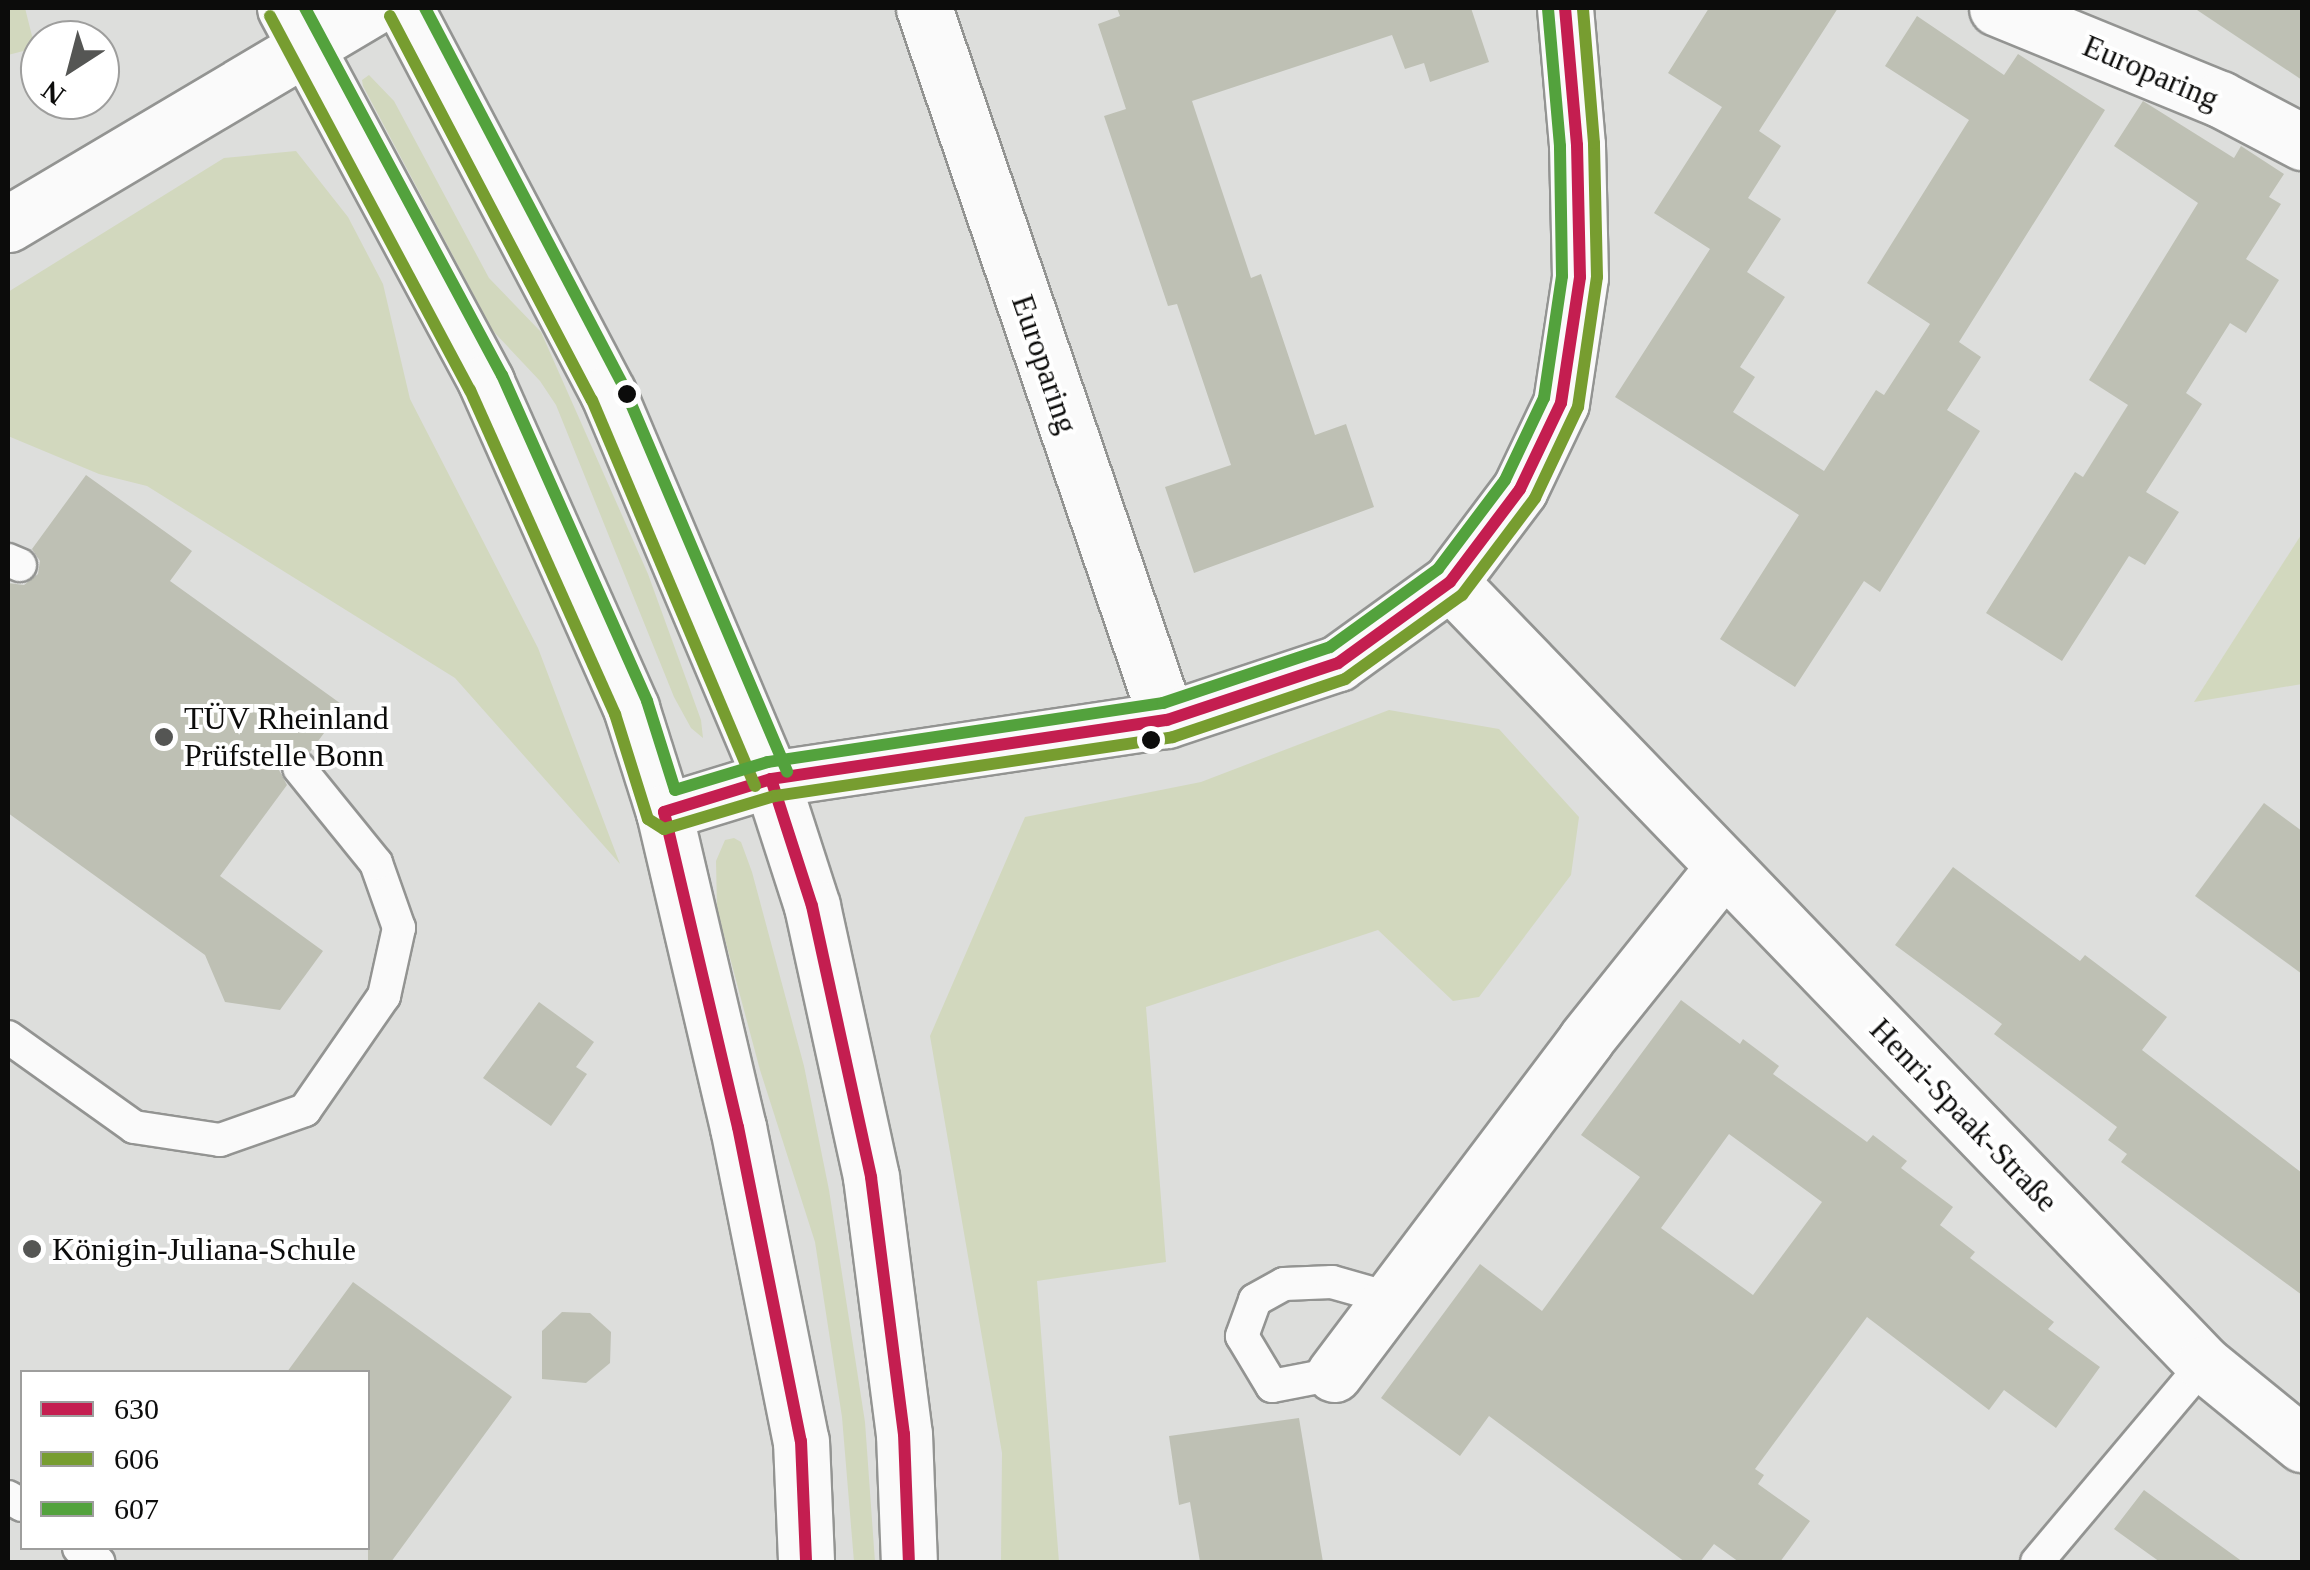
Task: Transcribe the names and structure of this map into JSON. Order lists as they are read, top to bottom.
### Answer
{
  "streets": {
    "street": ["Europaring", "Henri-Spaak-Straße"]
  },
  "places": ["TÜV Rheinland Prüfstelle Bonn", "Königin-Juliana-Schule"],
  "lines": ["transit line 630", "transit line 606", "transit line 607"],
  "legend": ["630", "606", "607"],
  "north": "bottom left"
}
